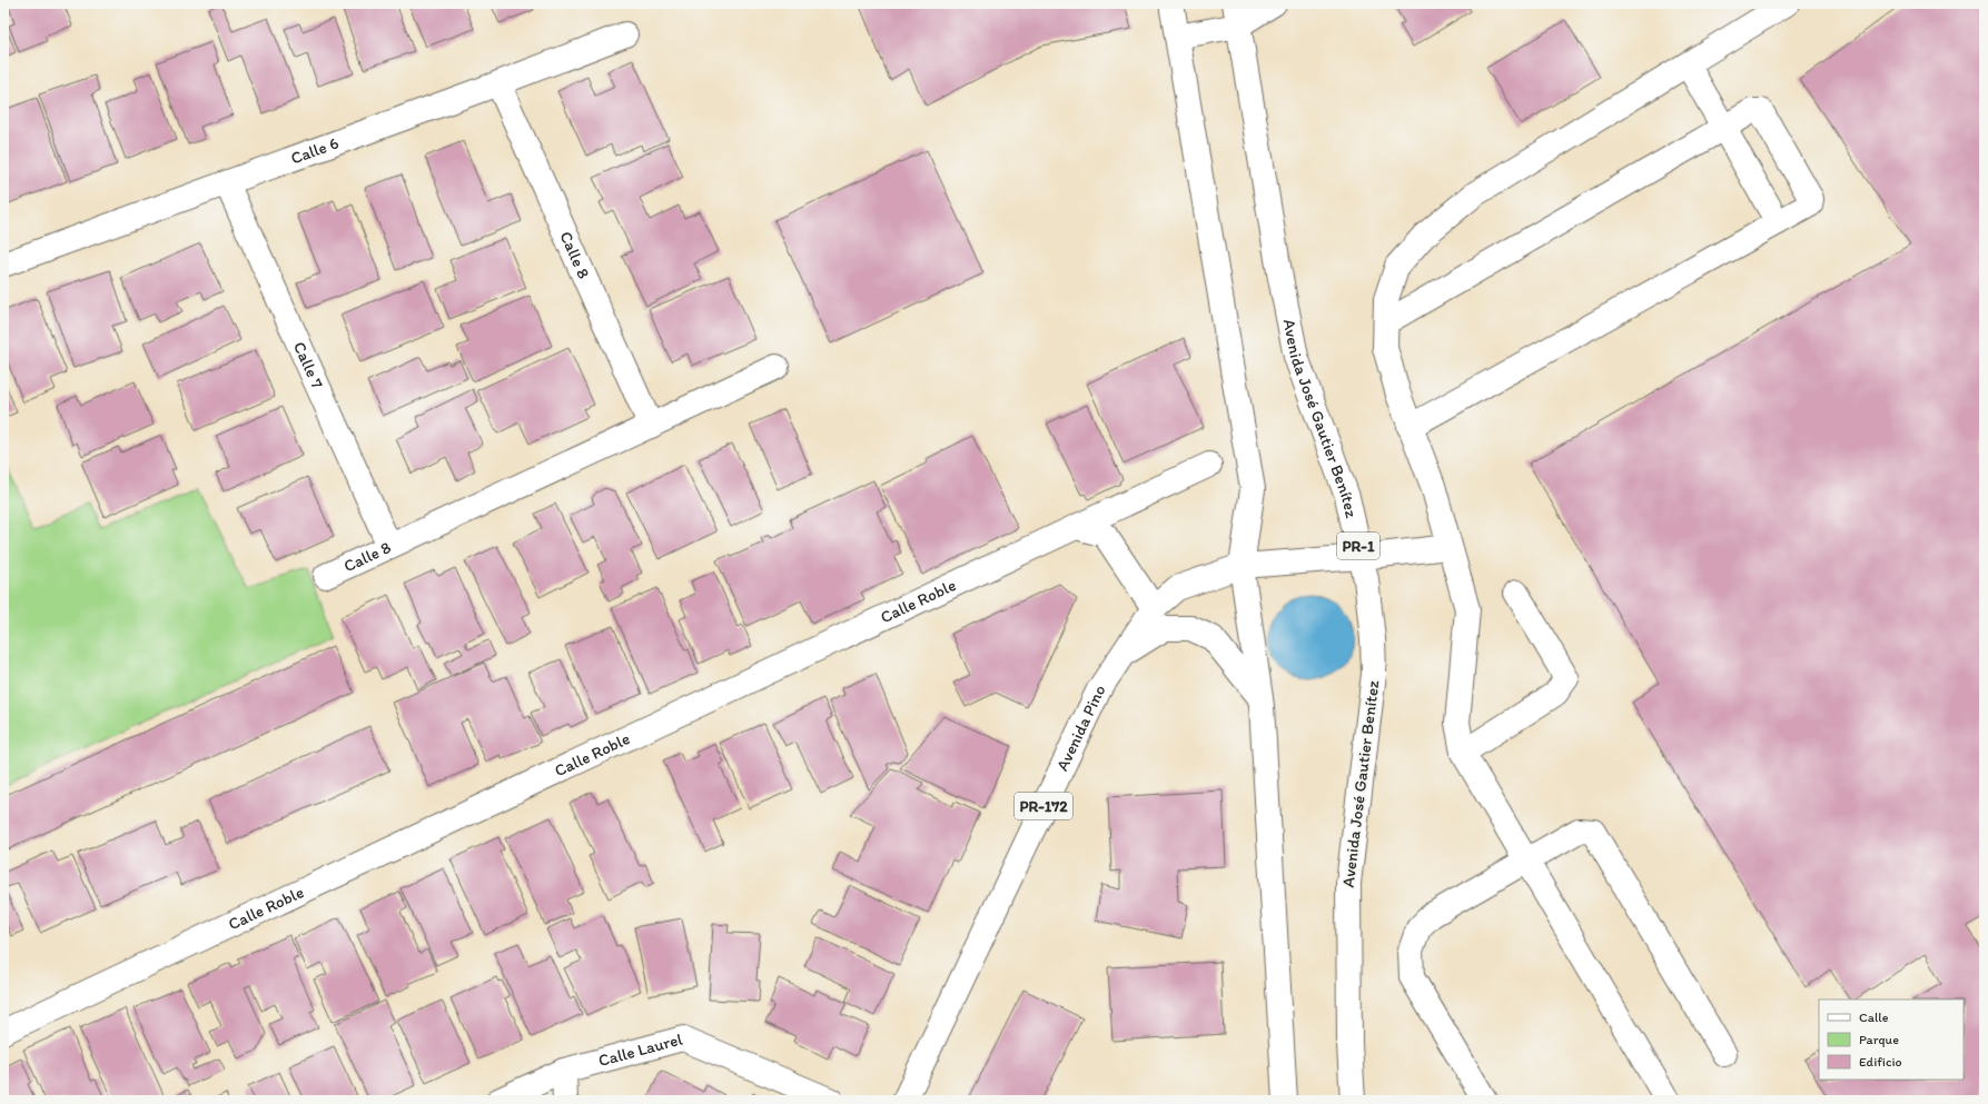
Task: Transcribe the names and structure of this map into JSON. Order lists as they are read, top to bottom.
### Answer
{
  "streets": {
    "street": [
      "Calle 6",
      "Calle 8",
      "Calle 7",
      "Avenida José Gautier Benítez",
      "PR-1",
      "Calle Roble",
      "Avenida Pino",
      "PR-172",
      "Calle Laurel"
    ]
  },
  "crossings": [
    ["Calle 6", "Calle 8"],
    ["Calle 6", "Calle 7"],
    ["Calle 8", "Calle 7"],
    ["Avenida José Gautier Benítez", "Avenida Pino"]
  ],
  "legend": ["Calle", "Parque", "Edificio"]
}
